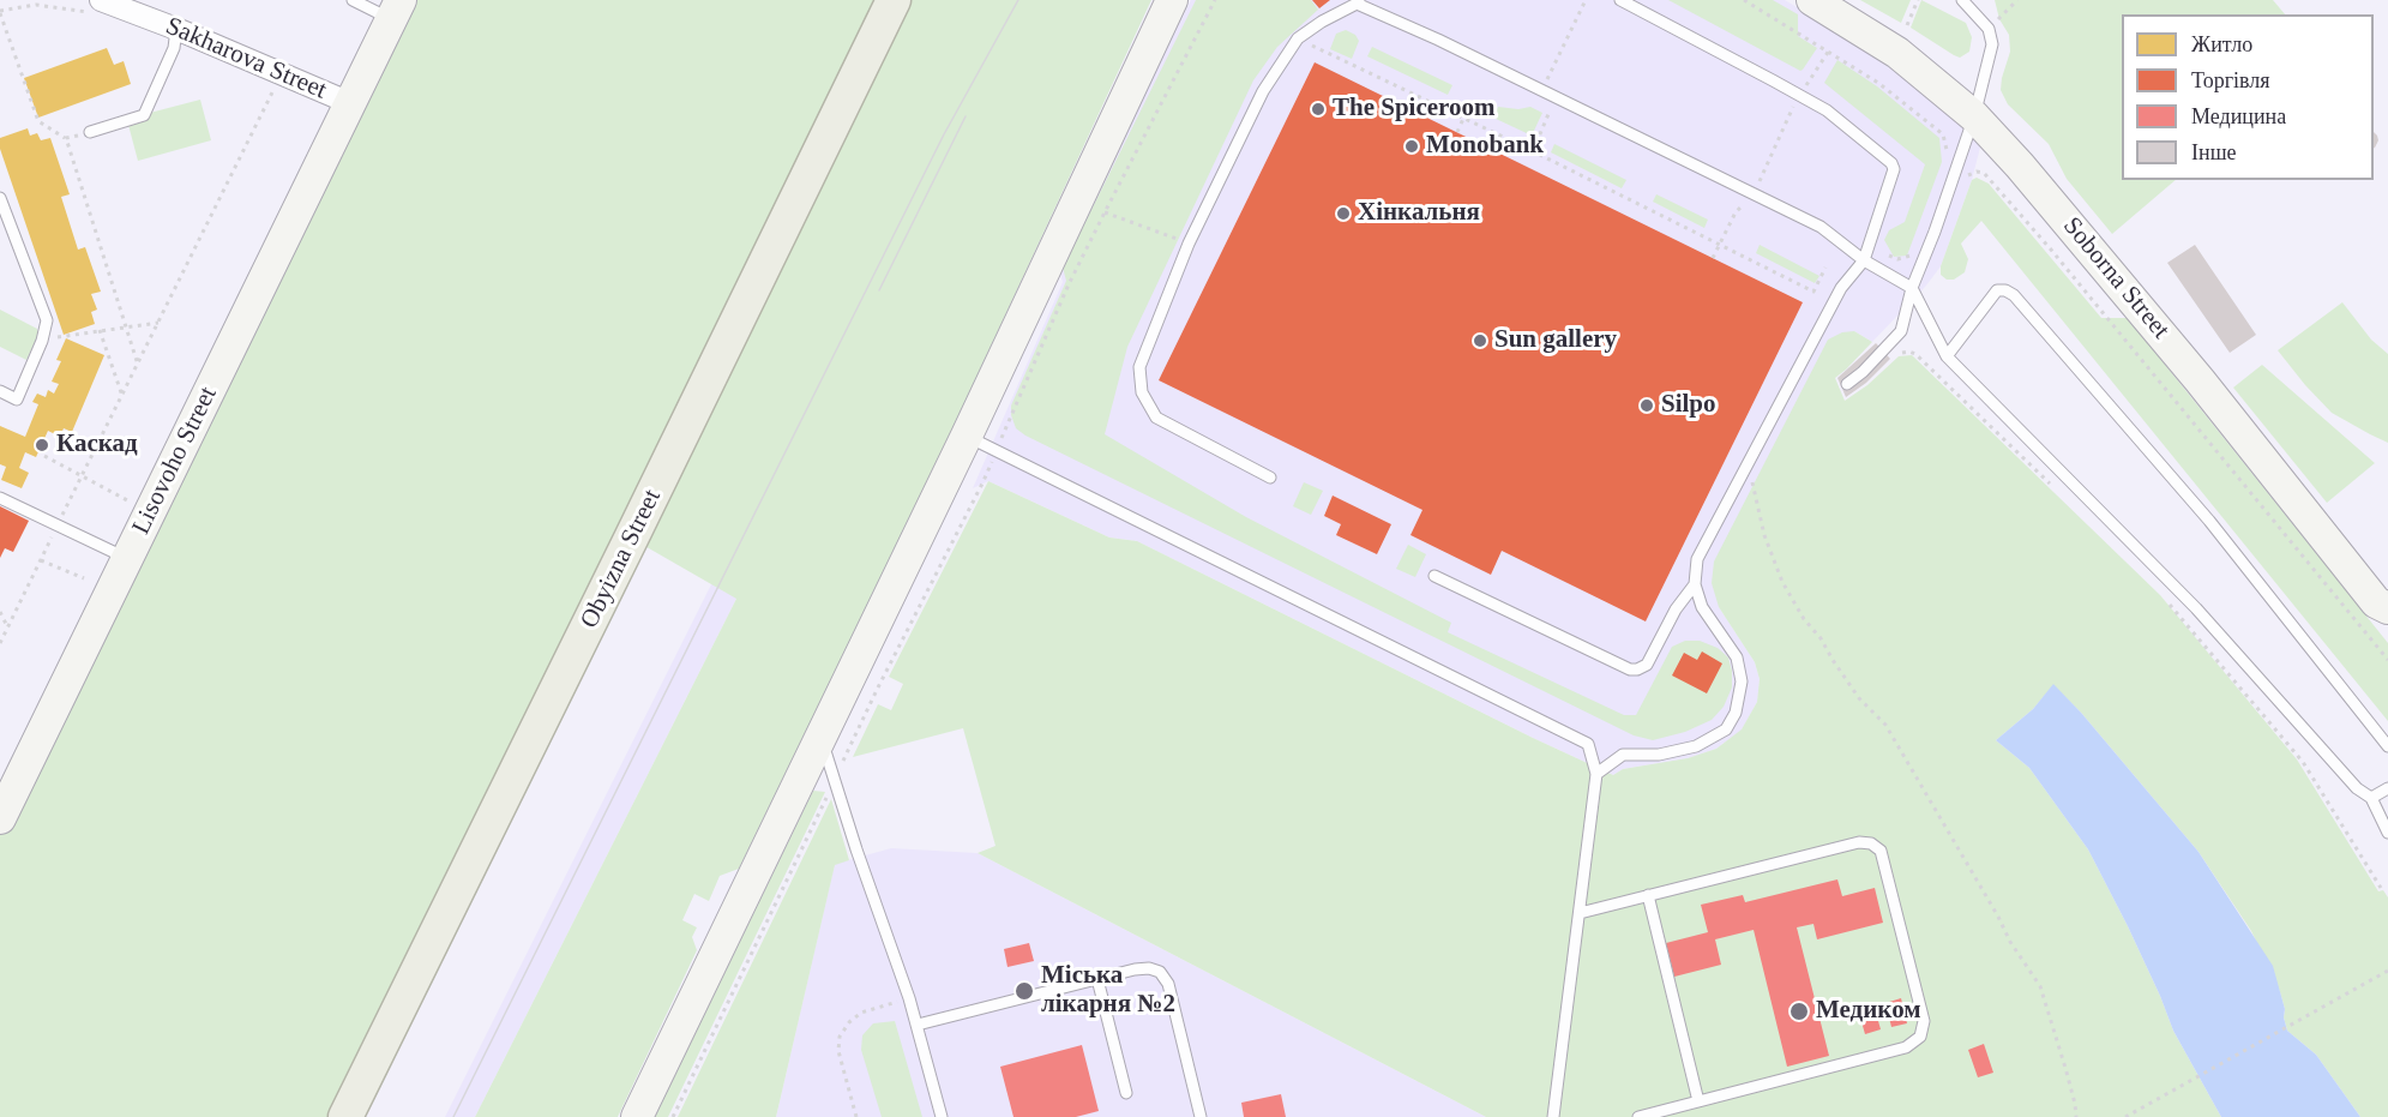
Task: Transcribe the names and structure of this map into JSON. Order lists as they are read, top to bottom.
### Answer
{
  "streets": {
    "main road": ["Obyizna Street"],
    "street": ["Sakharova Street", "Soborna Street", "Lisovoho Street"]
  },
  "crossings": [
    ["Sakharova Street", "Lisovoho Street"]
  ],
  "places": [
    "The Spiceroom",
    "Monobank",
    "Хінкальня",
    "Sun gallery",
    "Silpo",
    "Каскад",
    "Міська лікарня №2",
    "Медиком"
  ],
  "legend": [
    "Житло",
    "Торгівля",
    "Медицина",
    "Інше"
  ]
}
